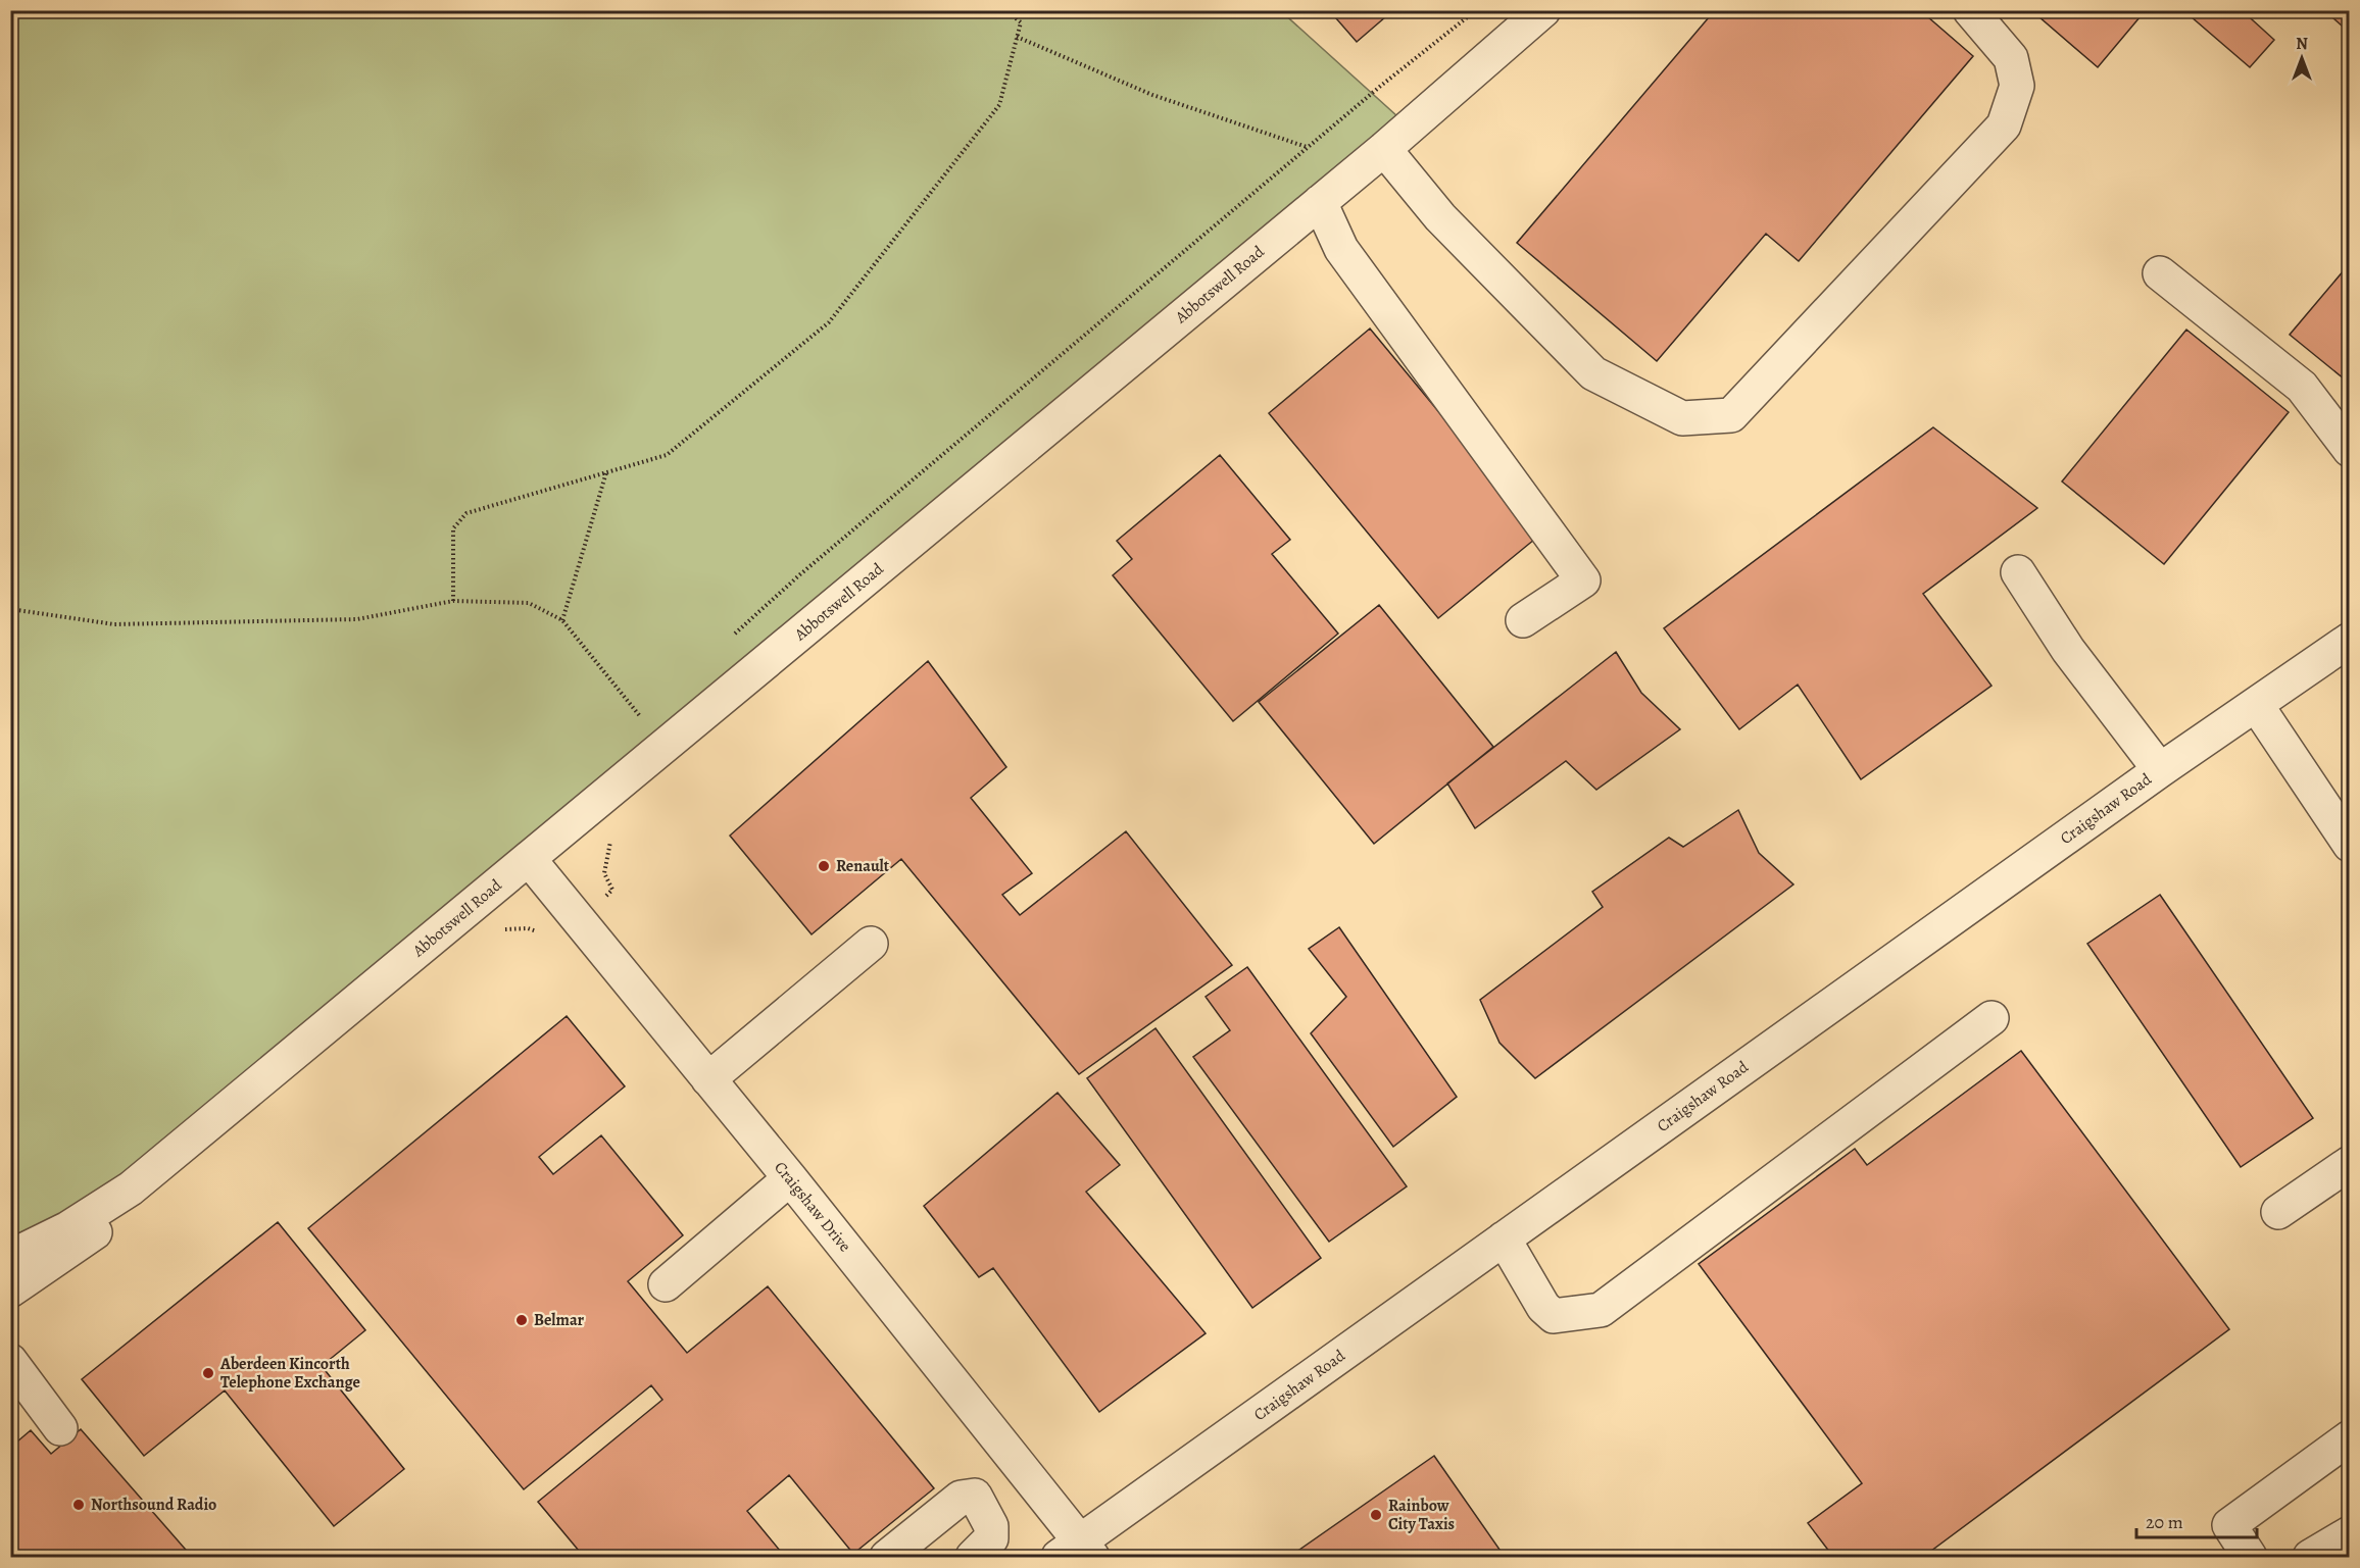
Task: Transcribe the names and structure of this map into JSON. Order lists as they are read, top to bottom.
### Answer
{
  "streets": {
    "street": ["Abbotswell Road", "Craigshaw Road", "Craigshaw Drive"]
  },
  "crossings": [
    ["Abbotswell Road", "Craigshaw Drive"],
    ["Craigshaw Road", "Craigshaw Drive"]
  ],
  "places": [
    "Renault",
    "Belmar",
    "Aberdeen Kincorth Telephone Exchange",
    "Northsound Radio",
    "Rainbow City Taxis"
  ],
  "scale_bar": "20 m",
  "north": "top"
}
